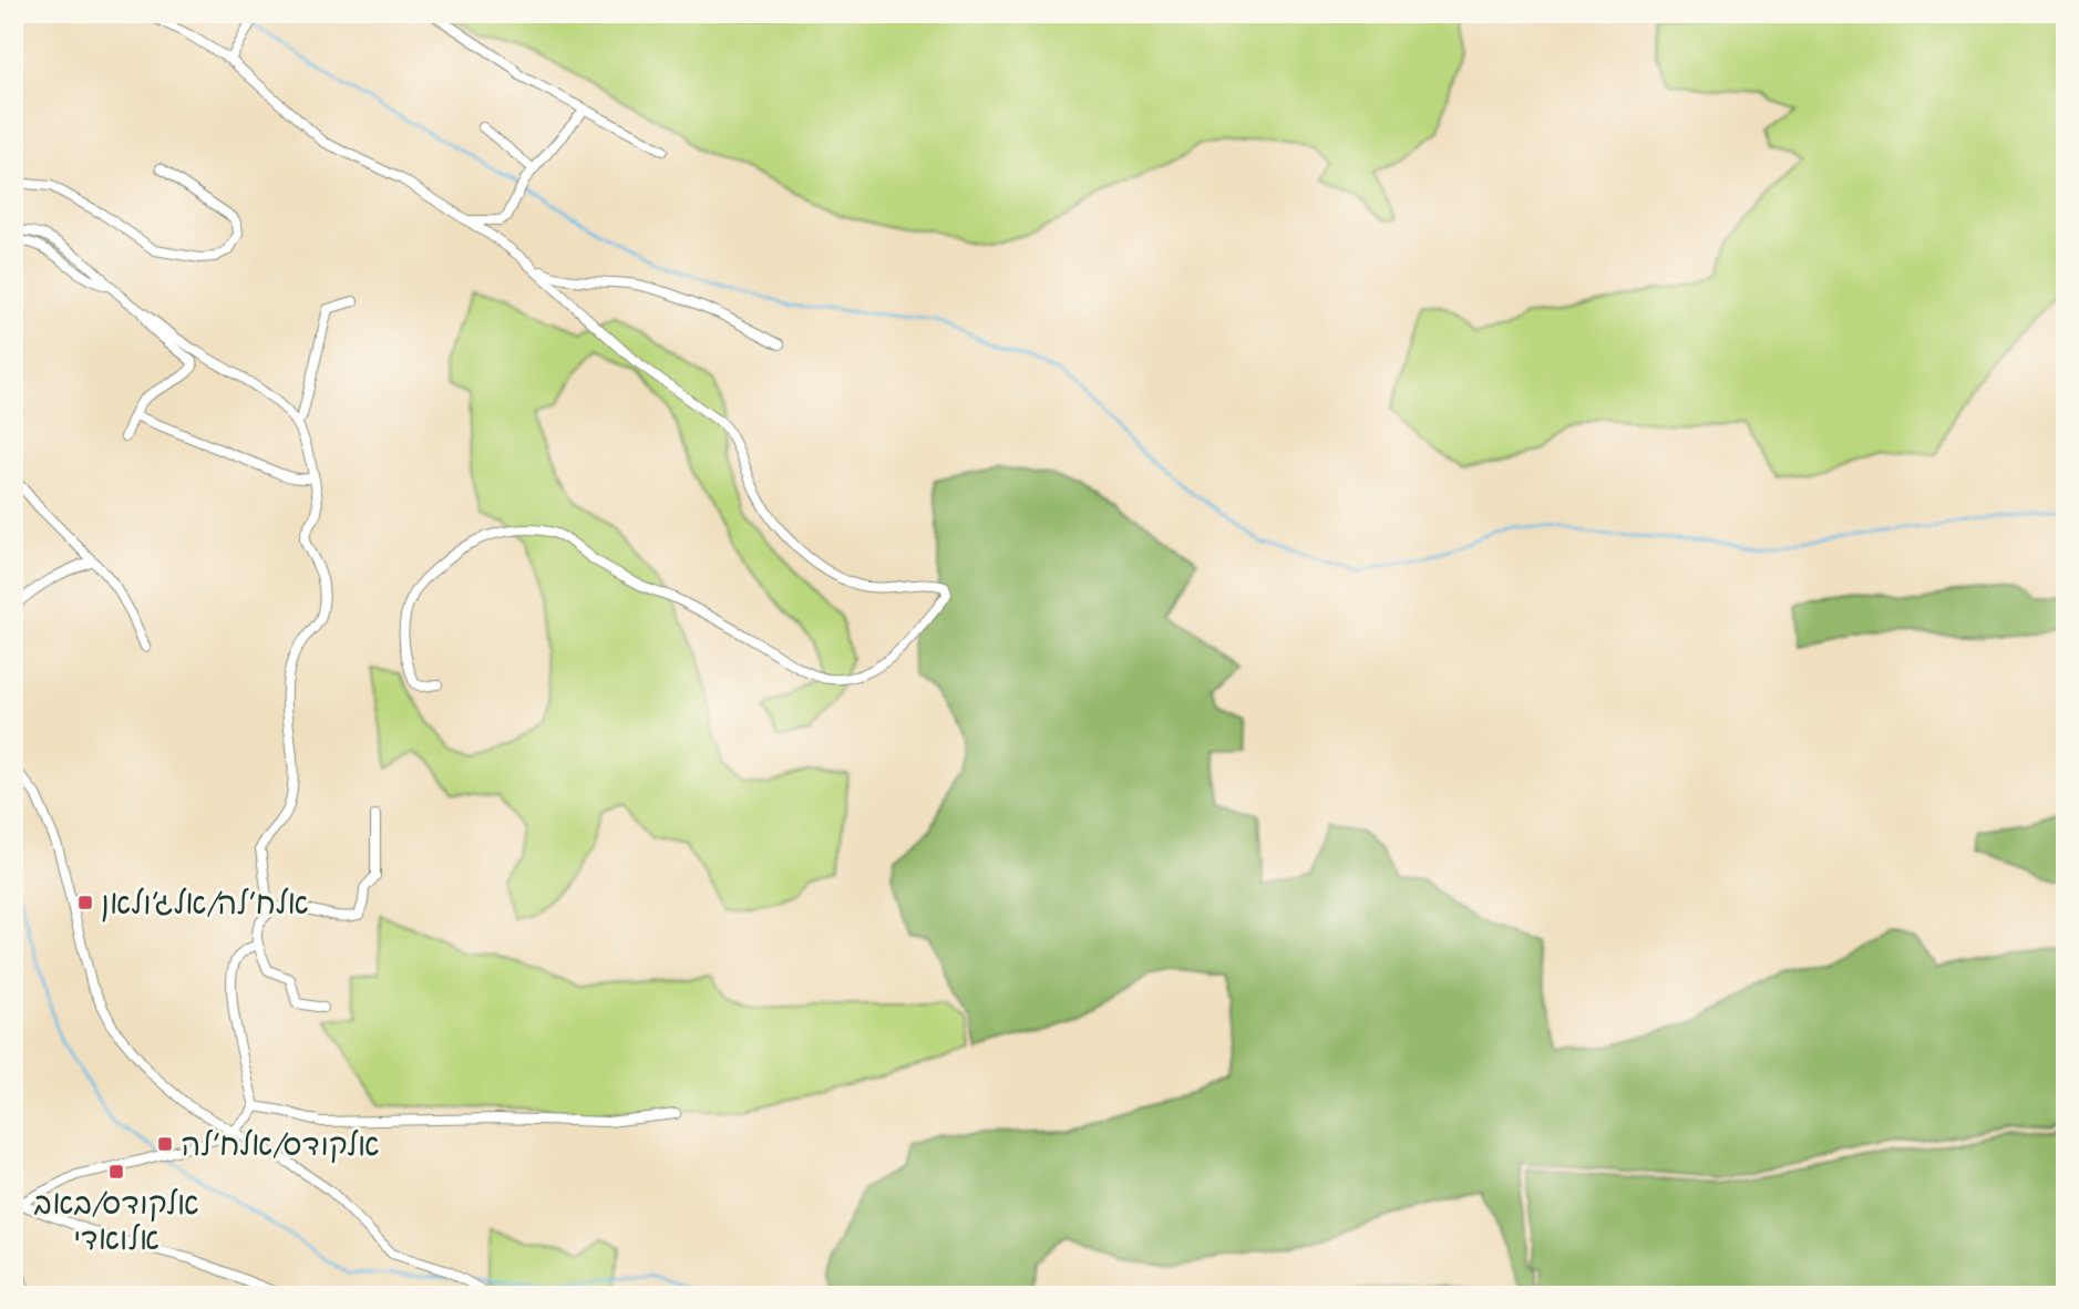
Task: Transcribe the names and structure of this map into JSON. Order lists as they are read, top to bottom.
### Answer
{
  "places": {
    "transit": ["אלח׳לה/אלג׳ולאן", "אלקודס/אלח׳לה", "אלקודס/באב אלואדי"]
  }
}
